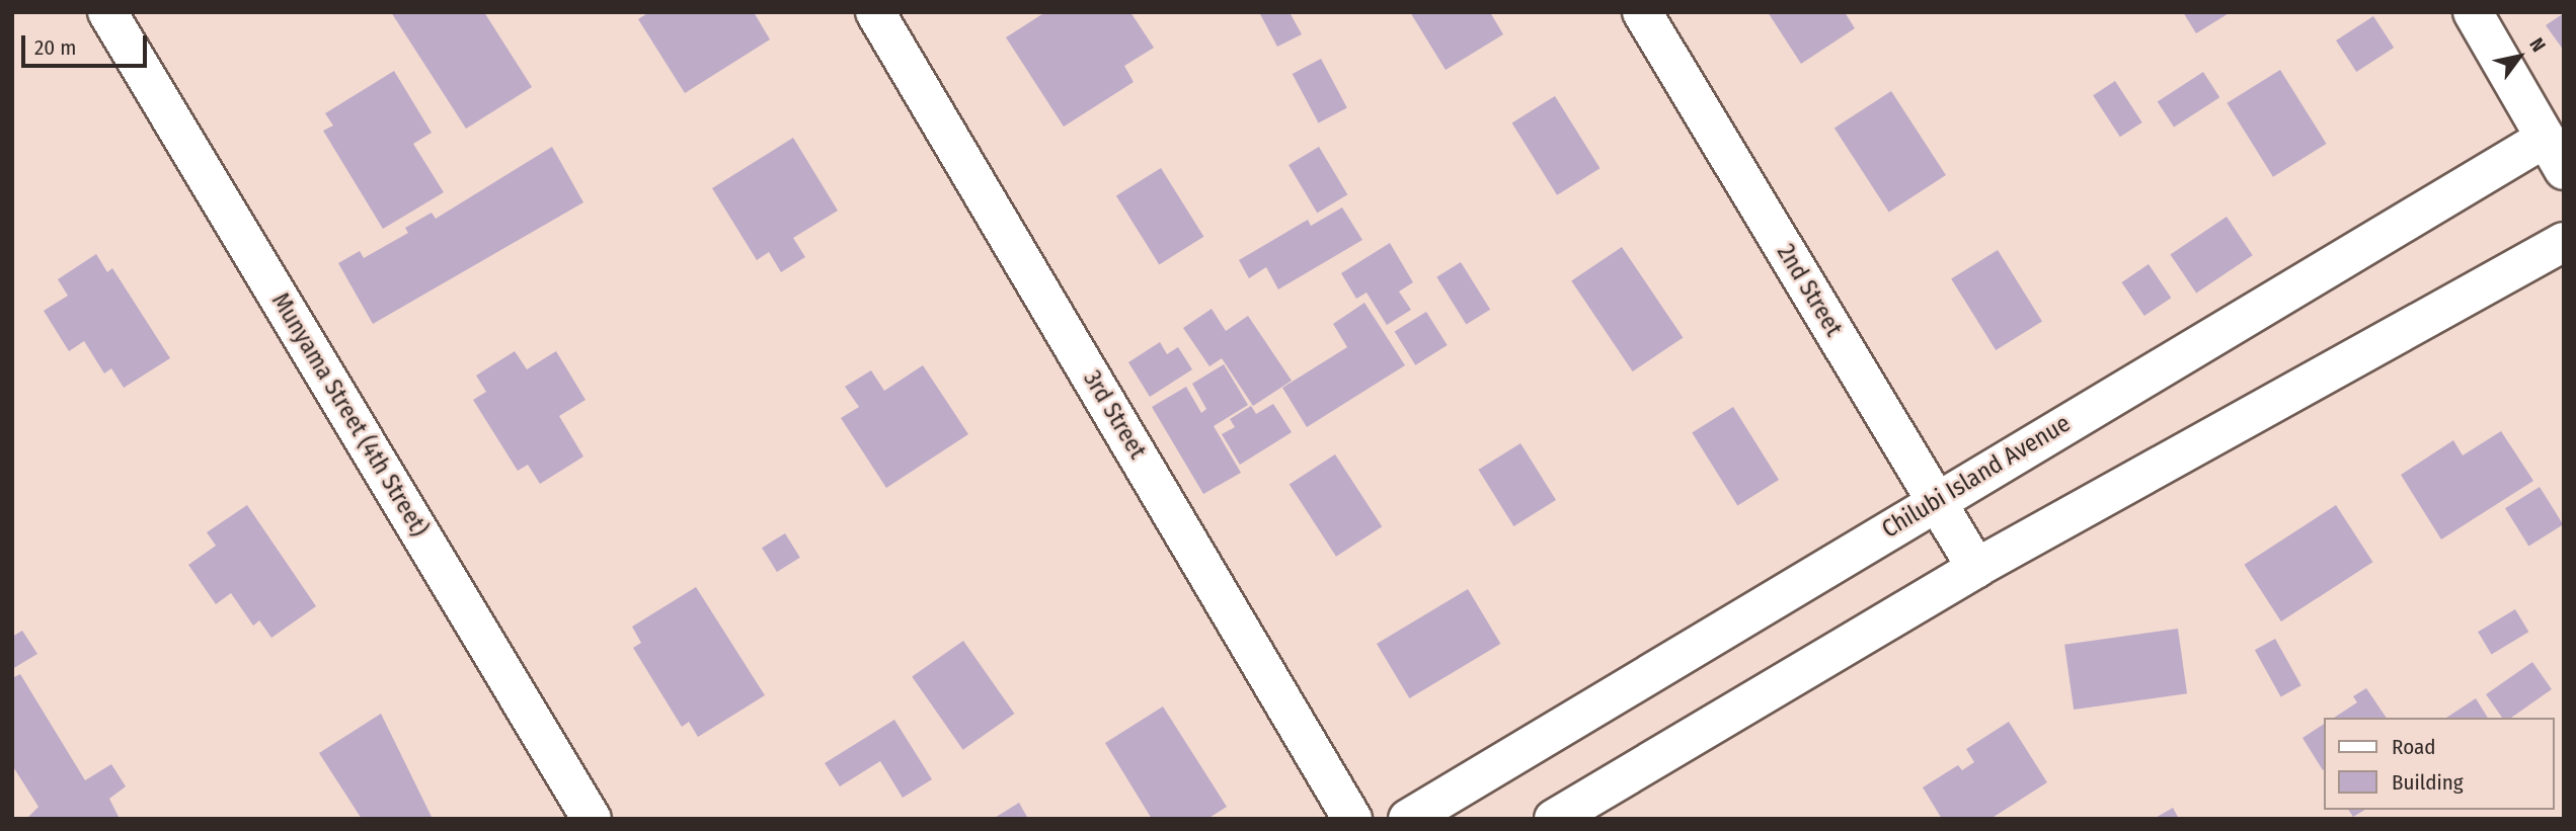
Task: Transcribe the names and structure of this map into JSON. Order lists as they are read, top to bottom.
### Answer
{
  "streets": {
    "street": [
      "2nd Street",
      "Munyama Street (4th Street)",
      "3rd Street",
      "Chilubi Island Avenue"
    ]
  },
  "crossings": [
    ["2nd Street", "Chilubi Island Avenue"]
  ],
  "legend": ["Road", "Building"],
  "scale_bar": "20 m",
  "north": "top right"
}
